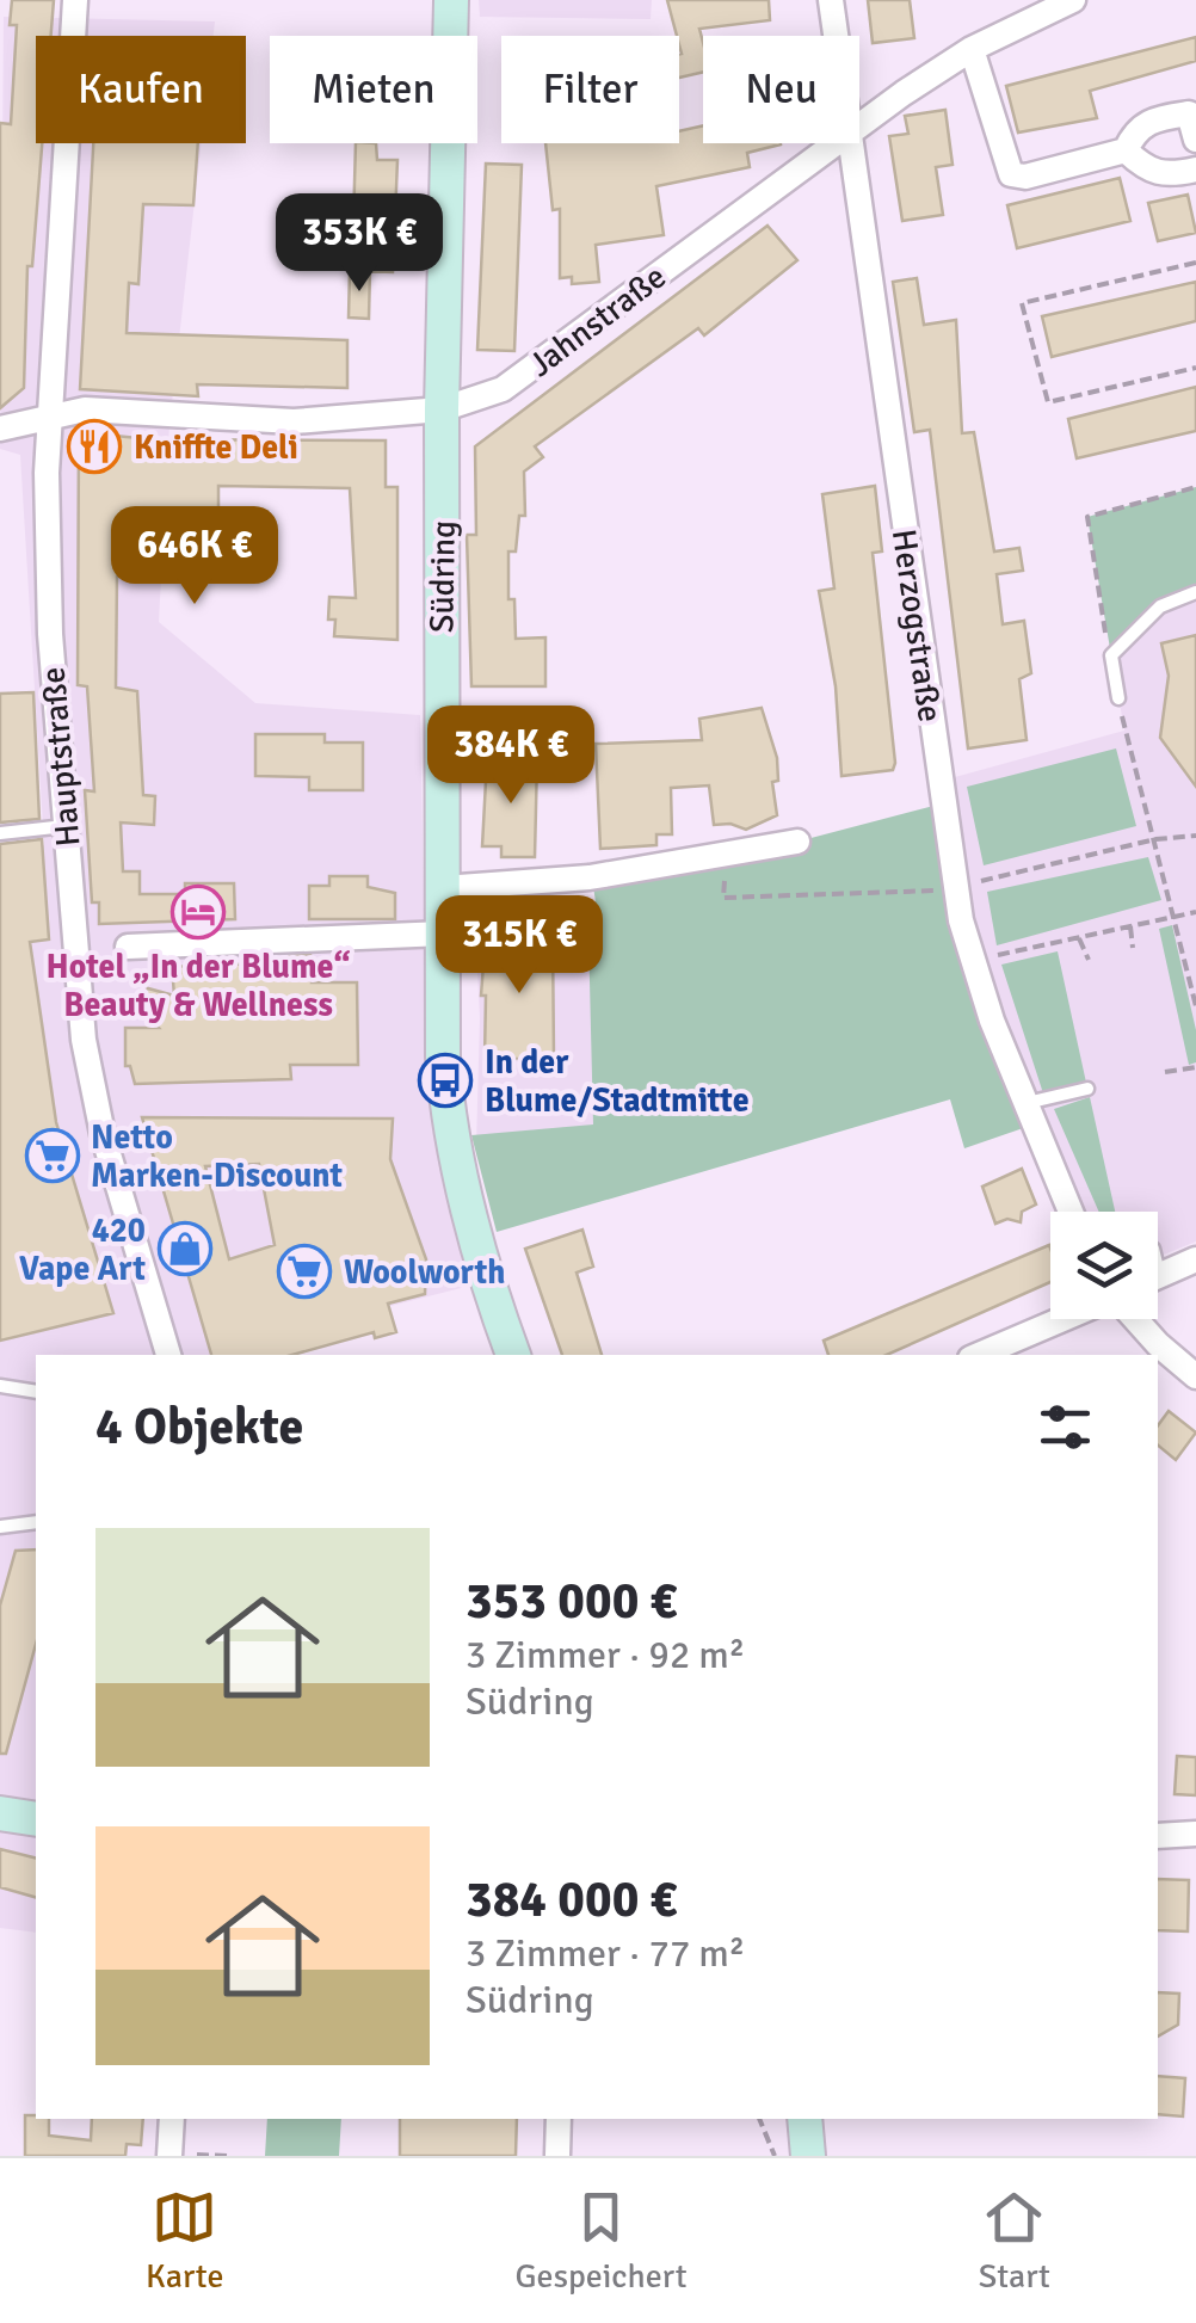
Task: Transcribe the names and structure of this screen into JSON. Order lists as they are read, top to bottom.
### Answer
{
  "streets": {
    "street": [
      "Jahnstraße",
      "Südring",
      "Herzogstraße",
      "Hauptstraße"
    ]
  },
  "crossings": [
    ["Jahnstraße", "Südring"],
    ["Jahnstraße", "Hauptstraße"]
  ],
  "places": {
    "restaurant": ["Kniffte Deli"],
    "hotel": ["Hotel „In der Blume“ Beauty & Wellness"],
    "bus stop": ["In der Blume/Stadtmitte"],
    "supermarket": ["Netto Marken-Discount", "Woolworth"],
    "shop": ["420 Vape Art"]
  },
  "page": {
    "chip": [
      "Kaufen",
      "Mieten",
      "Filter",
      "Neu"
    ],
    "price": [
      "353K €",
      "646K €",
      "384K €",
      "315K €"
    ],
    "heading": "4 Objekte",
    "list": [
      {
        "name": "353 000 €",
        "note": "3 Zimmer · 92 m² · Südring"
      },
      {
        "name": "384 000 €",
        "note": "3 Zimmer · 77 m² · Südring"
      }
    ],
    "tabs": ["Karte", "Gespeichert", "Start"]
  }
}
